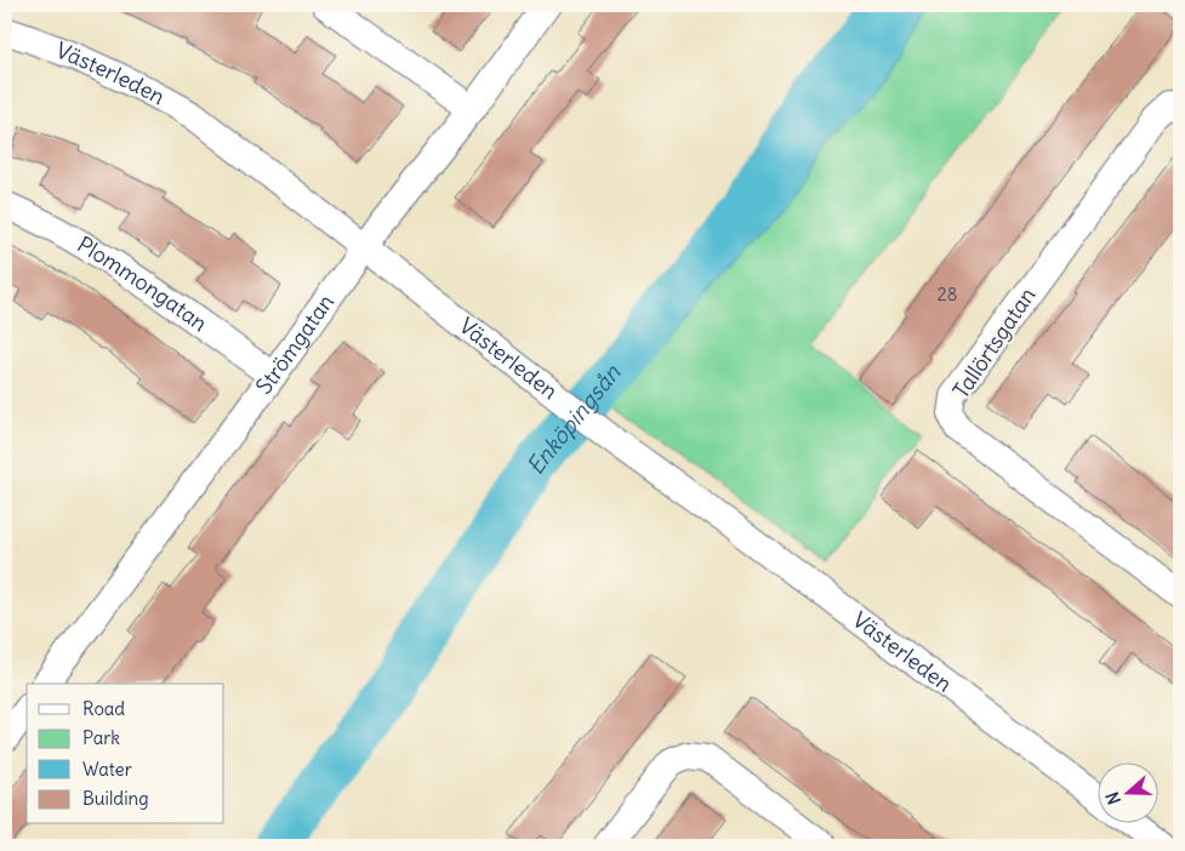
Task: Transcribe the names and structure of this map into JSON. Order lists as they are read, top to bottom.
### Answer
{
  "streets": {
    "street": [
      "Västerleden",
      "Plommongatan",
      "Tallörtsgatan",
      "Strömgatan"
    ]
  },
  "crossings": [
    ["Västerleden", "Strömgatan"],
    ["Plommongatan", "Strömgatan"]
  ],
  "water": ["Enköpingsån"],
  "house_numbers": ["28"],
  "legend": [
    "Road",
    "Park",
    "Water",
    "Building"
  ],
  "north": "left"
}
